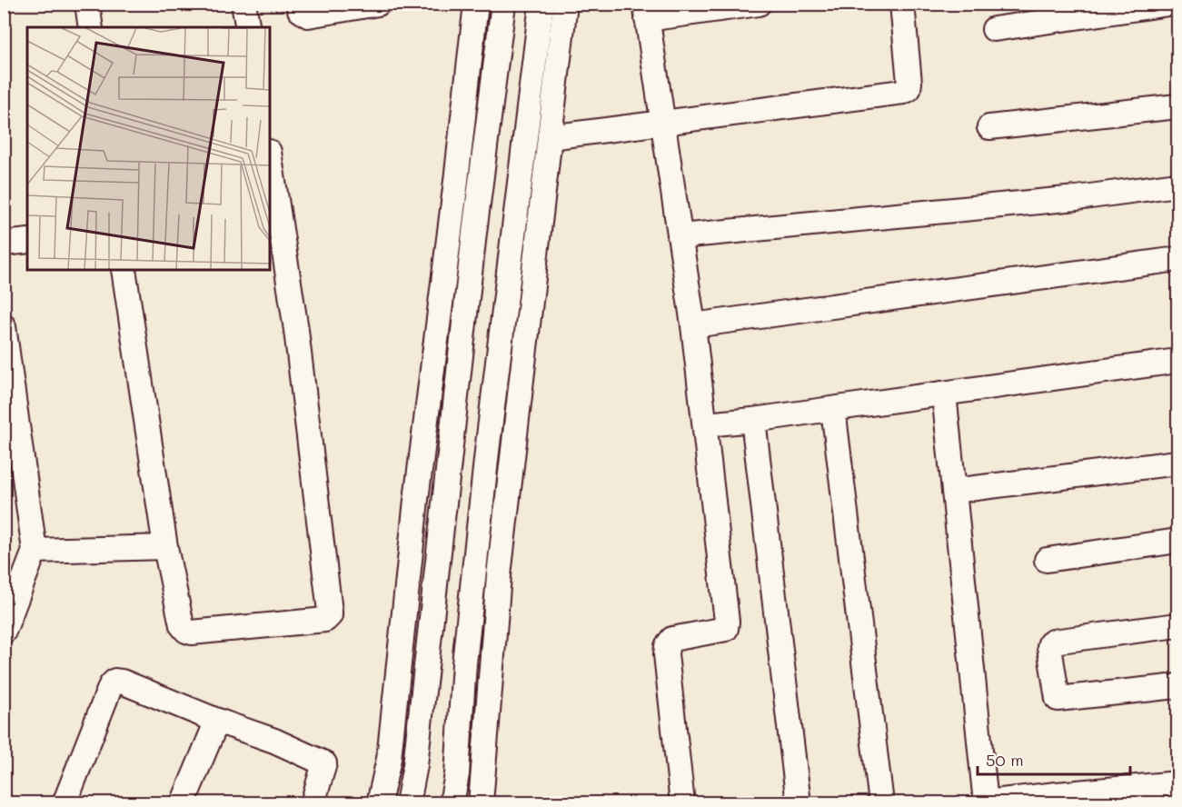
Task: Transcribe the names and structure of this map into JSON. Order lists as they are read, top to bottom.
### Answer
{
  "scale_bar": "50 m"
}
